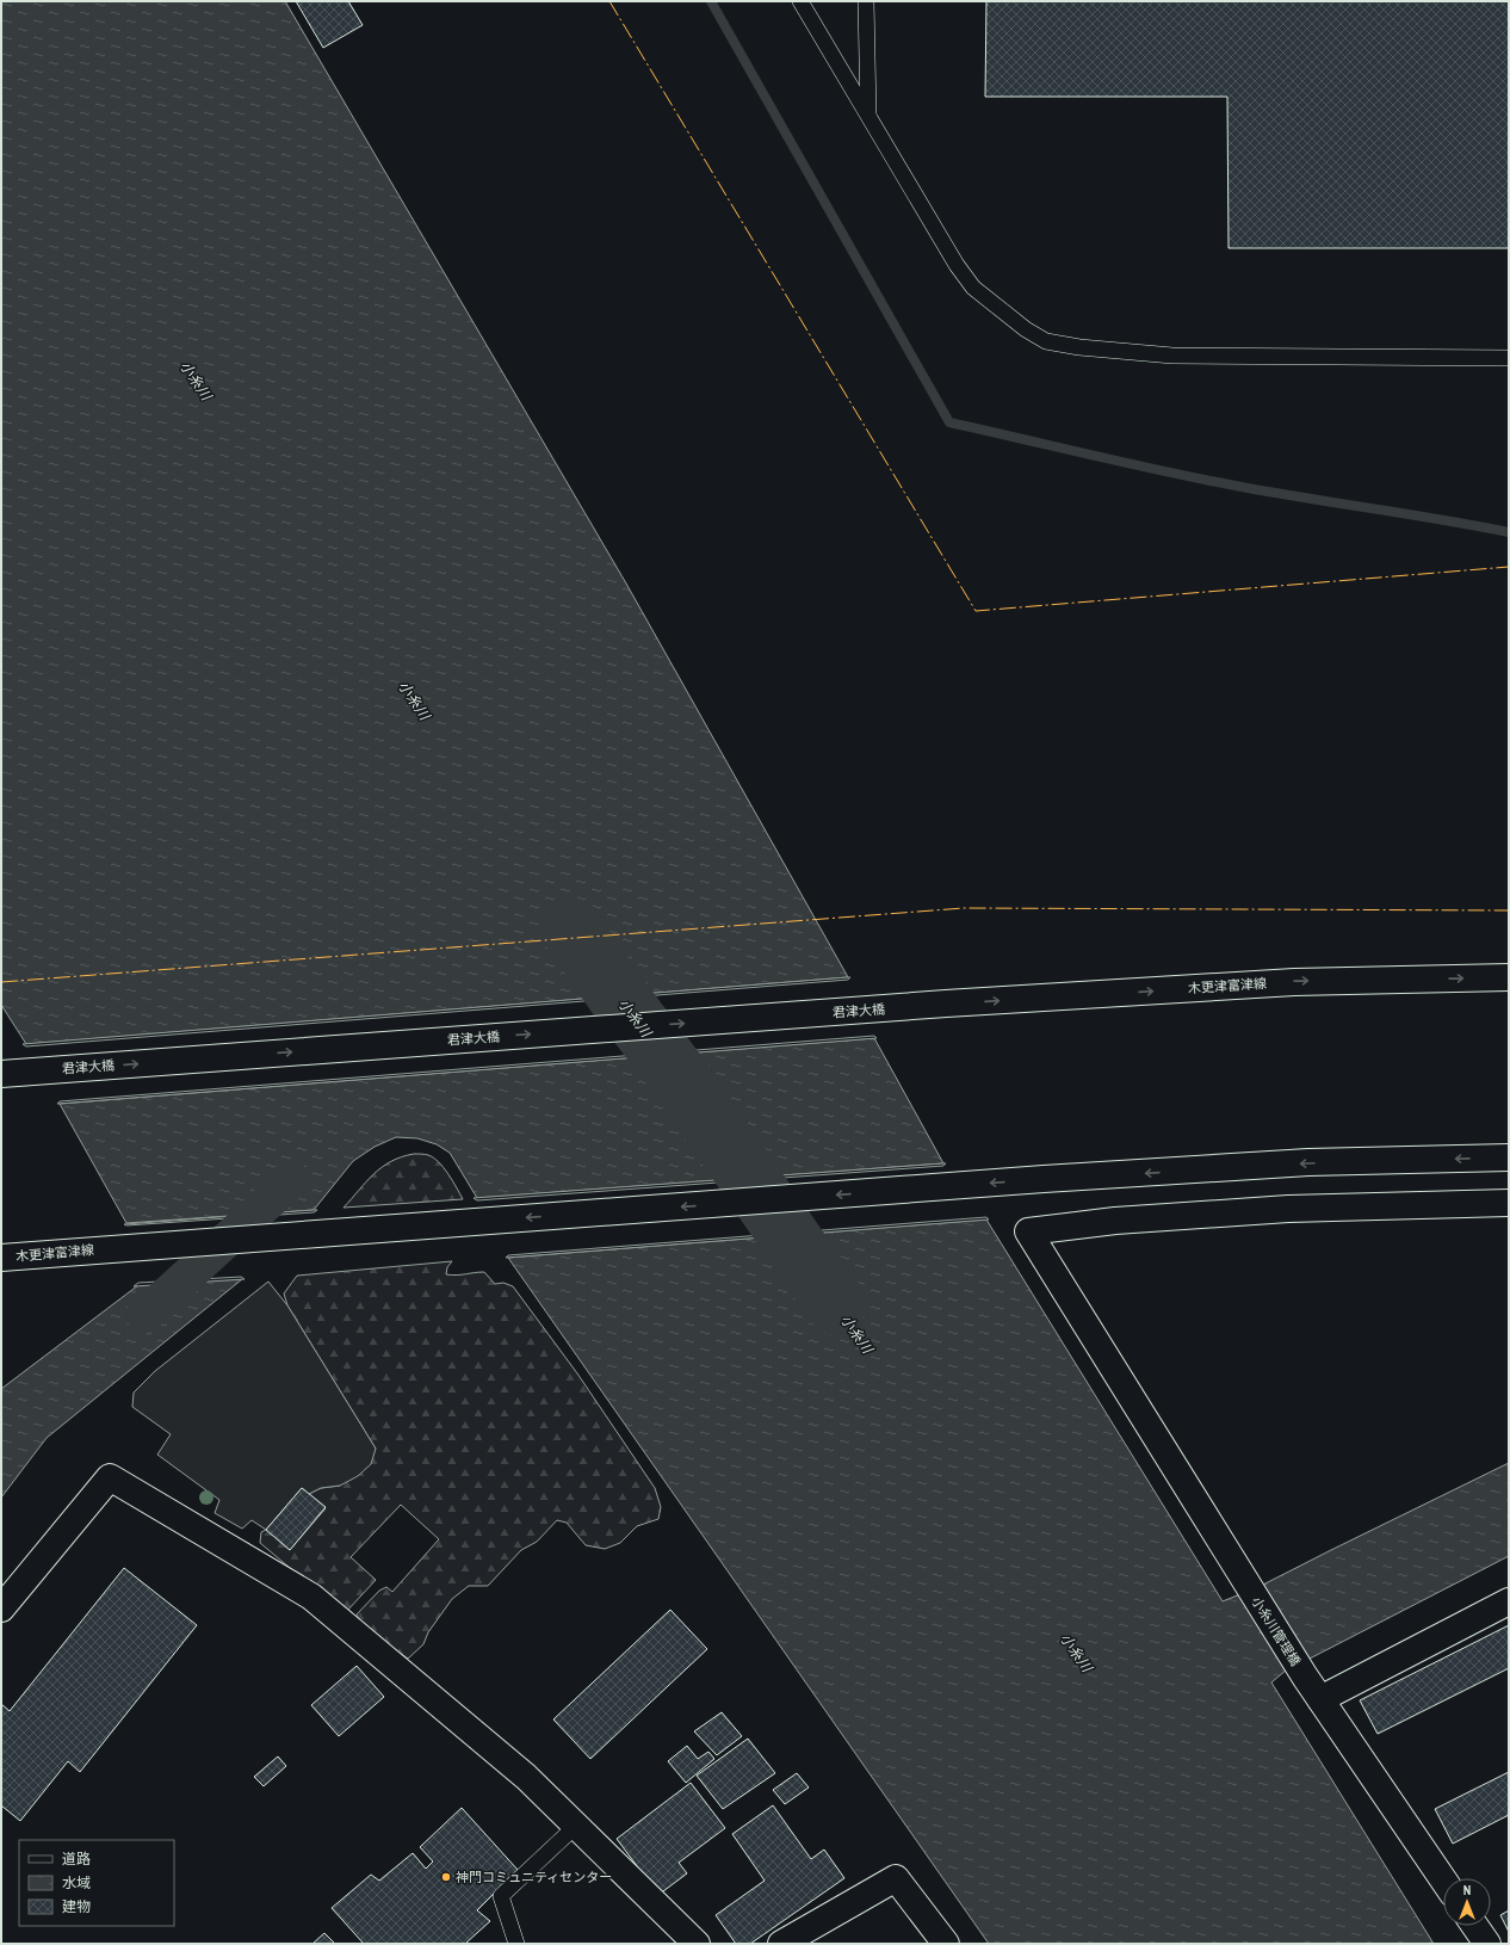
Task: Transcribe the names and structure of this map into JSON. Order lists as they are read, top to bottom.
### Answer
{
  "streets": {
    "main road": ["木更津富津線", "君津大橋", "小糸川管理橋"]
  },
  "crossings": [
    ["木更津富津線", "君津大橋"]
  ],
  "one_way": ["君津大橋"],
  "water": ["小糸川"],
  "places": ["神門コミュニティセンター"],
  "legend": ["道路", "水域", "建物"],
  "north": "top"
}
